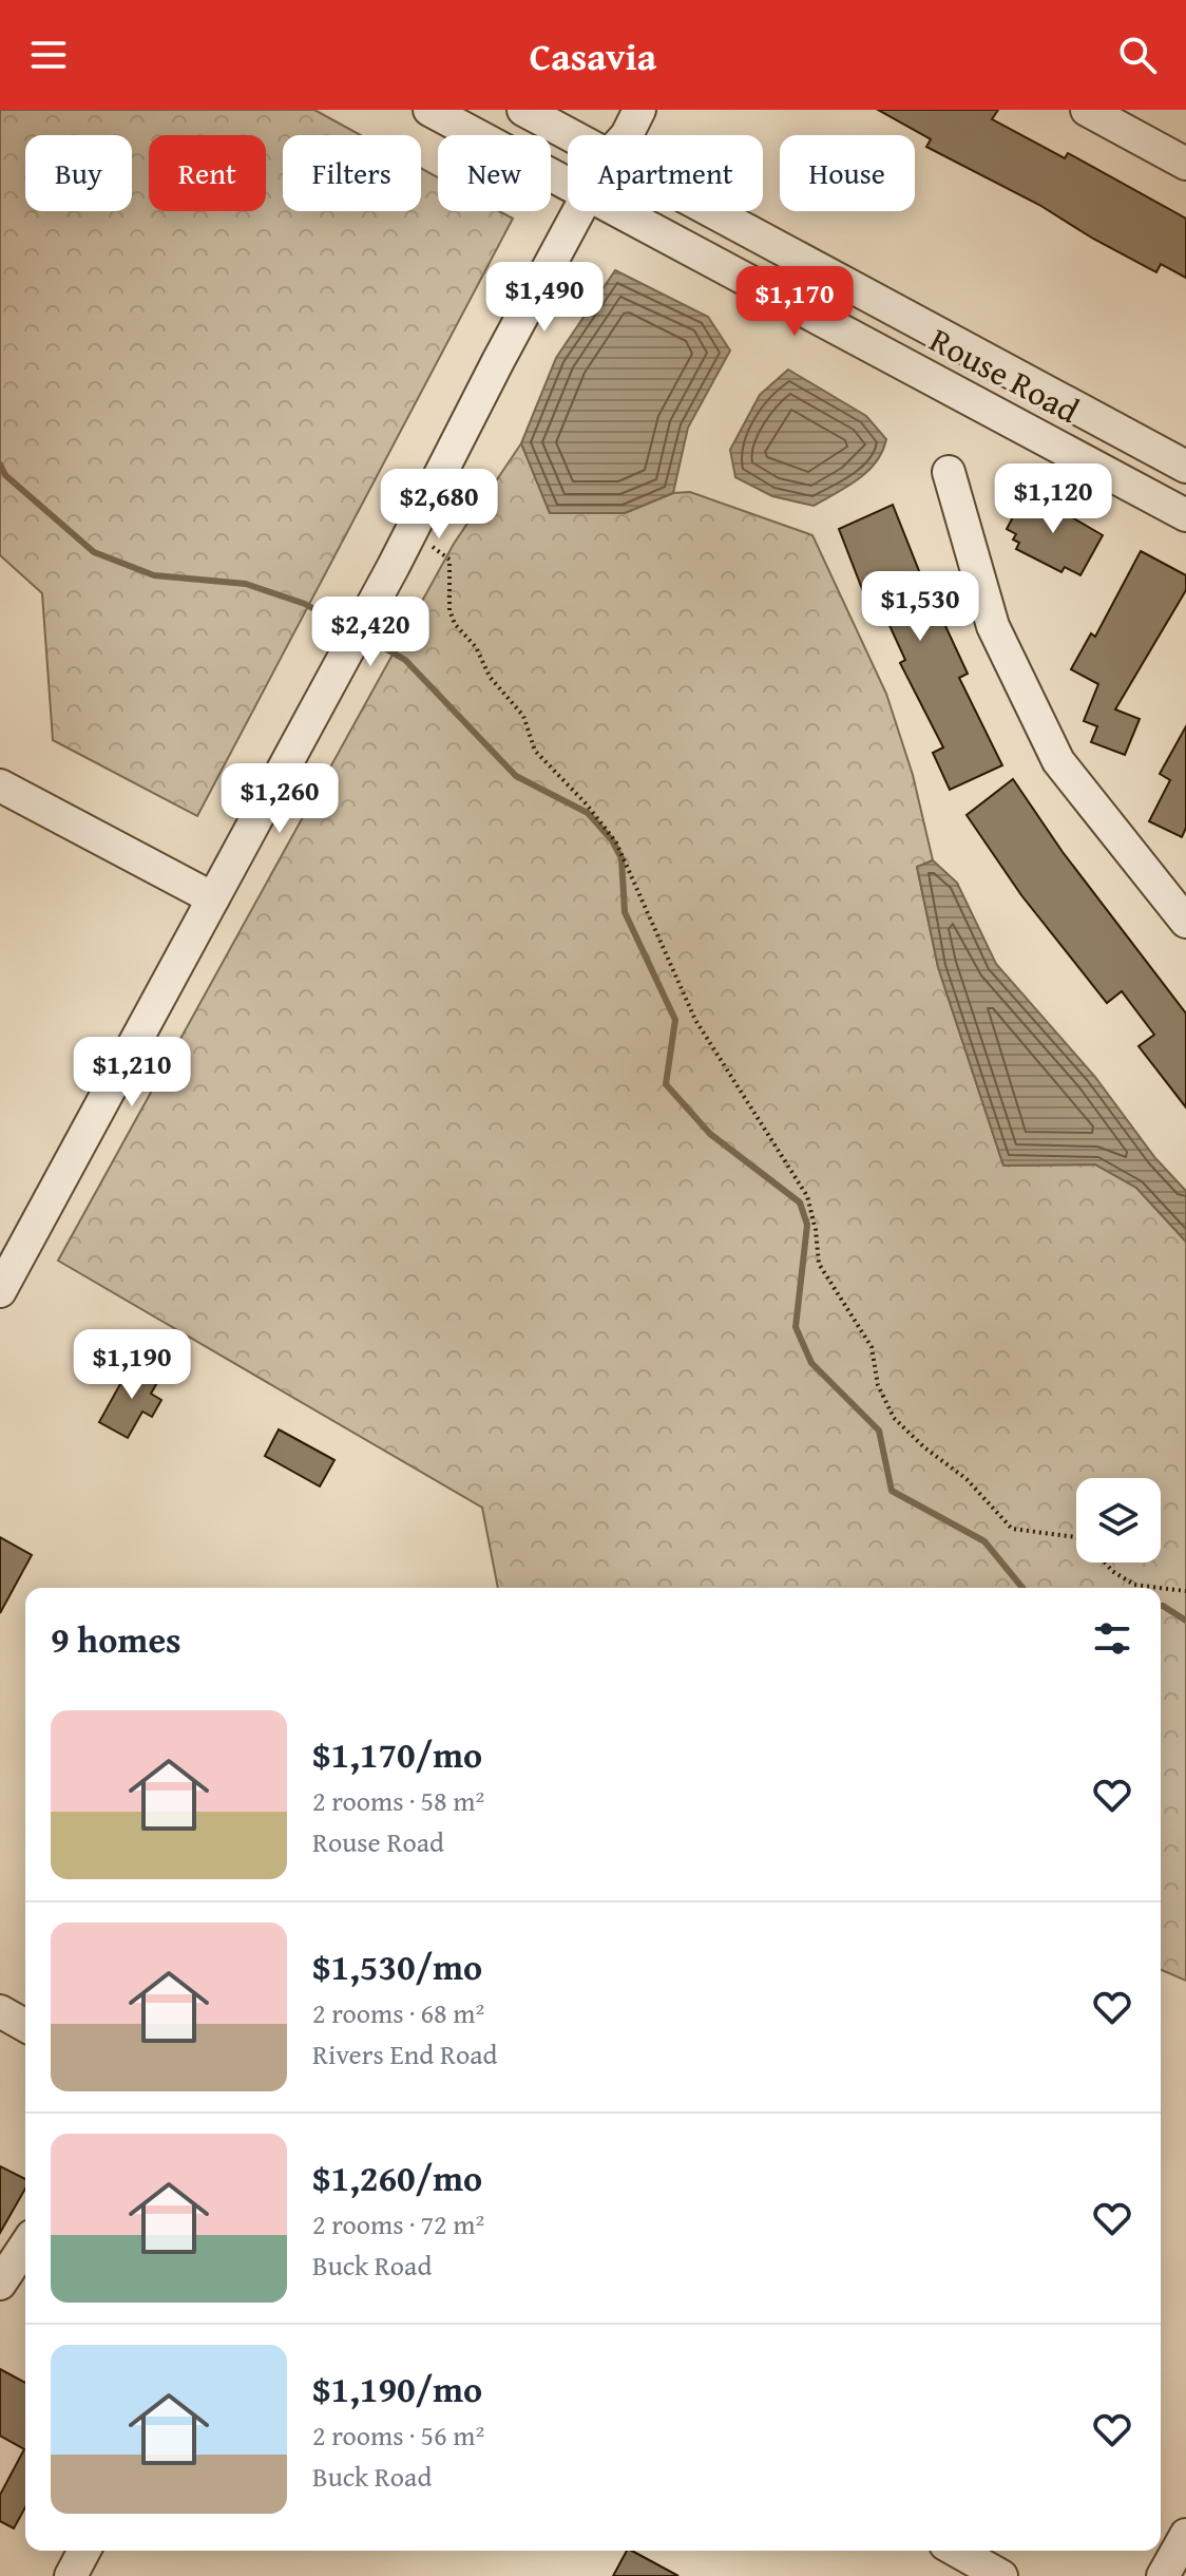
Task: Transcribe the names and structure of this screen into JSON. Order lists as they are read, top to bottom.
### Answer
{
  "streets": {
    "street": ["Rouse Road"]
  },
  "page": {
    "header": "Casavia",
    "chip": [
      "Buy",
      "Rent",
      "Filters",
      "New",
      "Apartment",
      "House"
    ],
    "price": [
      "$1,490",
      "$1,170",
      "$1,120",
      "$2,680",
      "$1,530",
      "$2,420",
      "$1,260",
      "$1,210",
      "$1,190"
    ],
    "heading": "9 homes",
    "list": [
      {
        "name": "$1,170/mo",
        "note": "2 rooms · 58 m² · Rouse Road"
      },
      {
        "name": "$1,530/mo",
        "note": "2 rooms · 68 m² · Rivers End Road"
      },
      {
        "name": "$1,260/mo",
        "note": "2 rooms · 72 m² · Buck Road"
      },
      {
        "name": "$1,190/mo",
        "note": "2 rooms · 56 m² · Buck Road"
      }
    ]
  }
}
